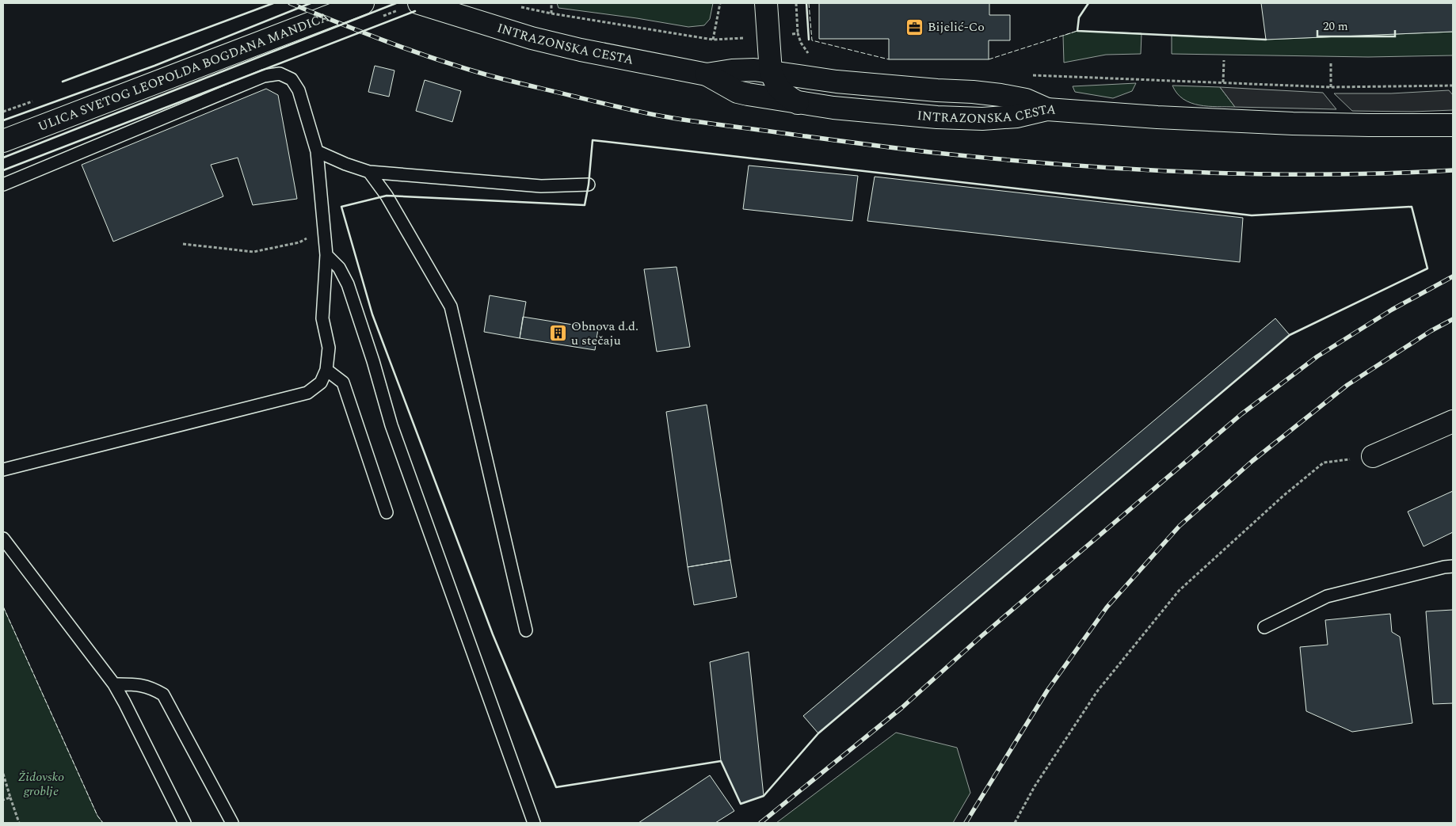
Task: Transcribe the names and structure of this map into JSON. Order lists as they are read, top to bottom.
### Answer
{
  "streets": {
    "street": ["INTRAZONSKA CESTA", "ULICA SVETOG LEOPOLDA BOGDANA MANDIĆA"]
  },
  "parks": ["Židovsko groblje"],
  "places": {
    "office": ["Bijelić-Co"],
    "building": ["Obnova d.d. u stečaju"]
  },
  "scale_bar": "20 m"
}
